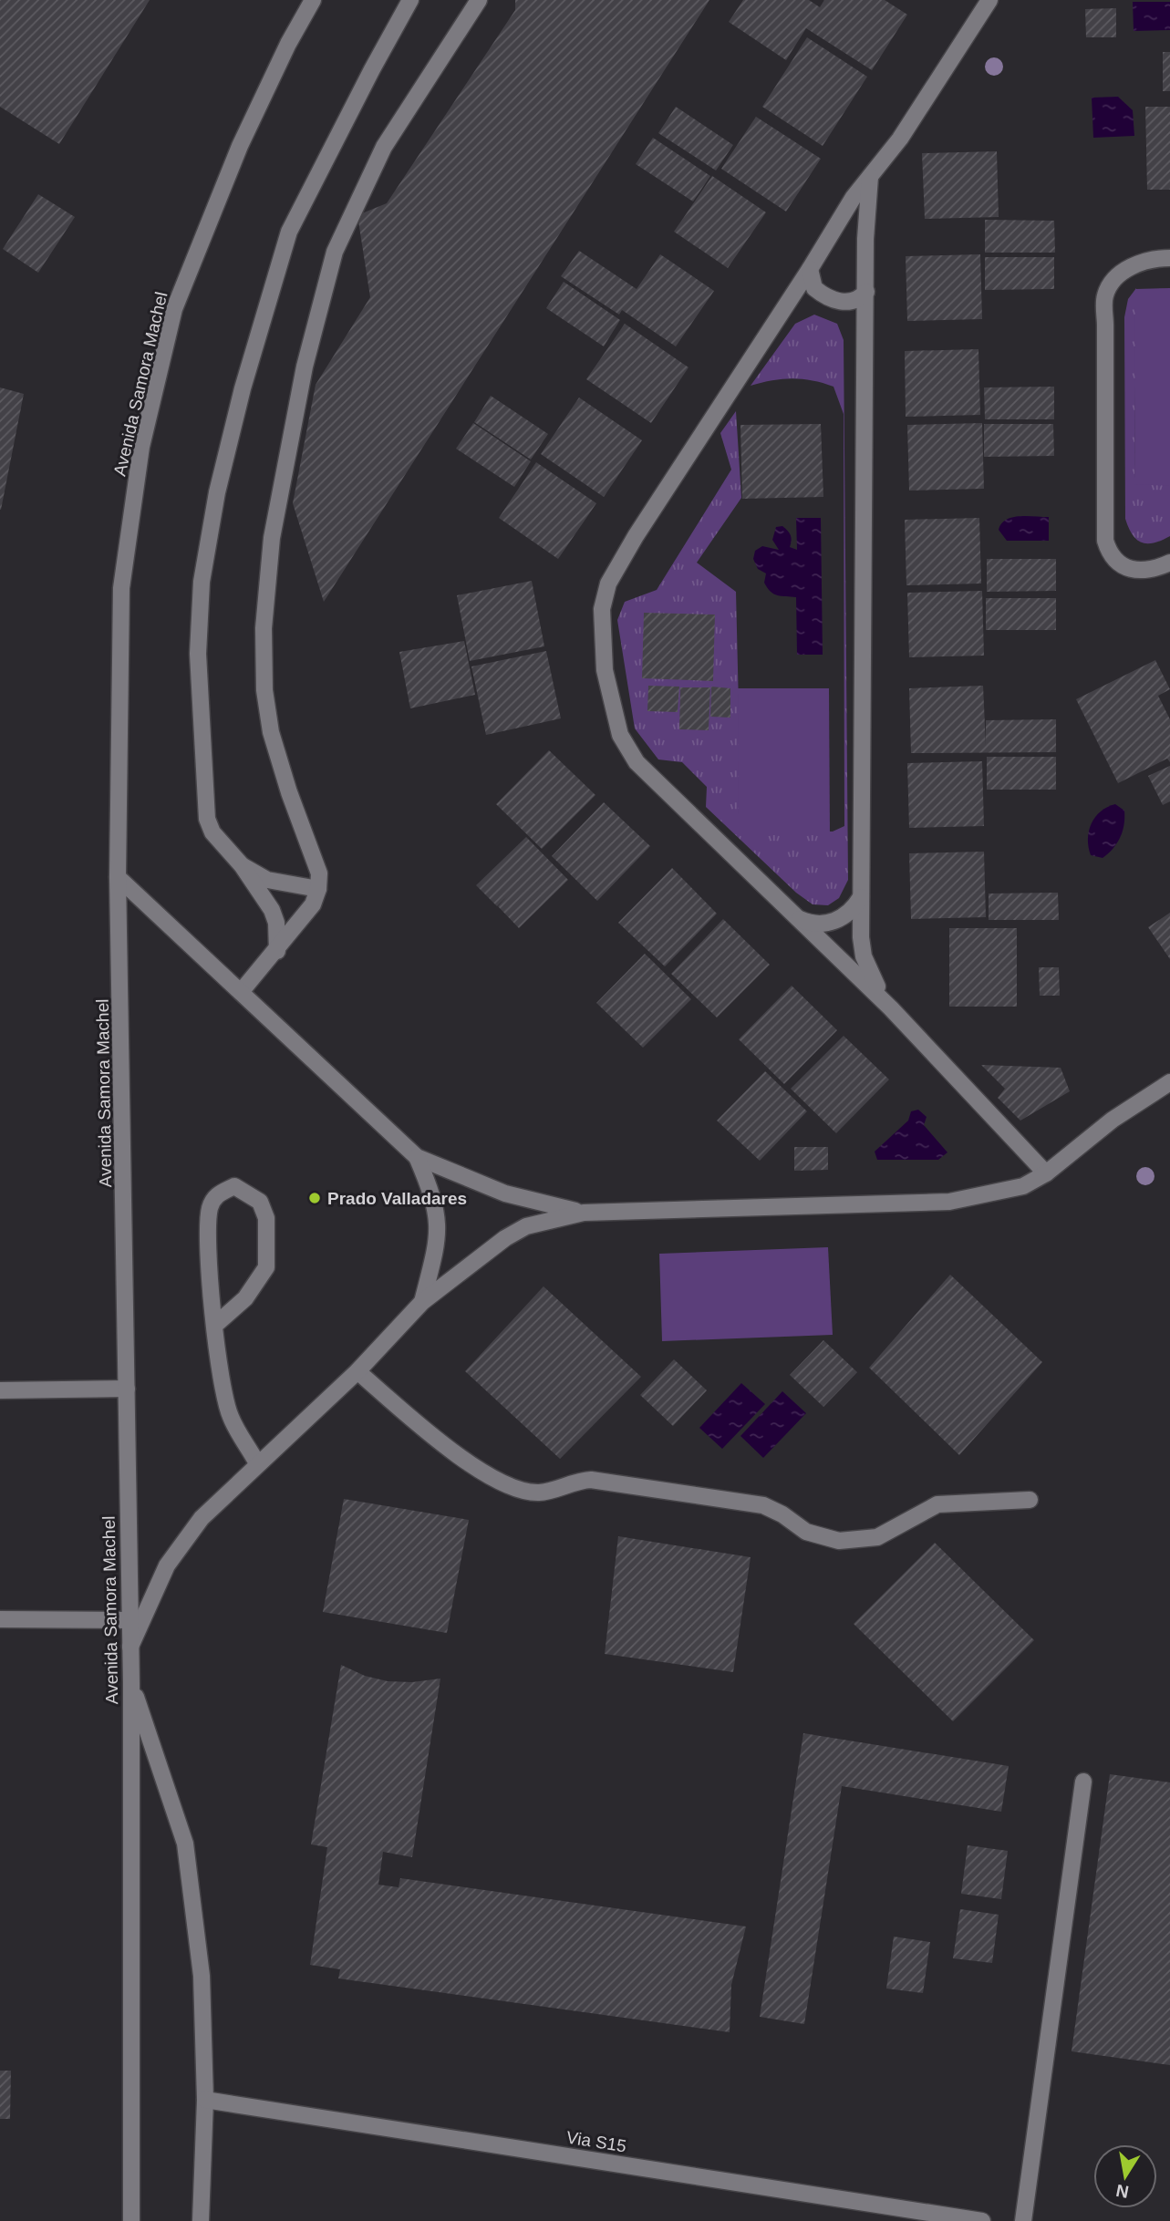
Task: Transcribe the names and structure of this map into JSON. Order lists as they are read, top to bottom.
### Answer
{
  "streets": {
    "street": ["Avenida Samora Machel", "Via S15"]
  },
  "places": ["Prado Valladares"],
  "north": "bottom"
}
